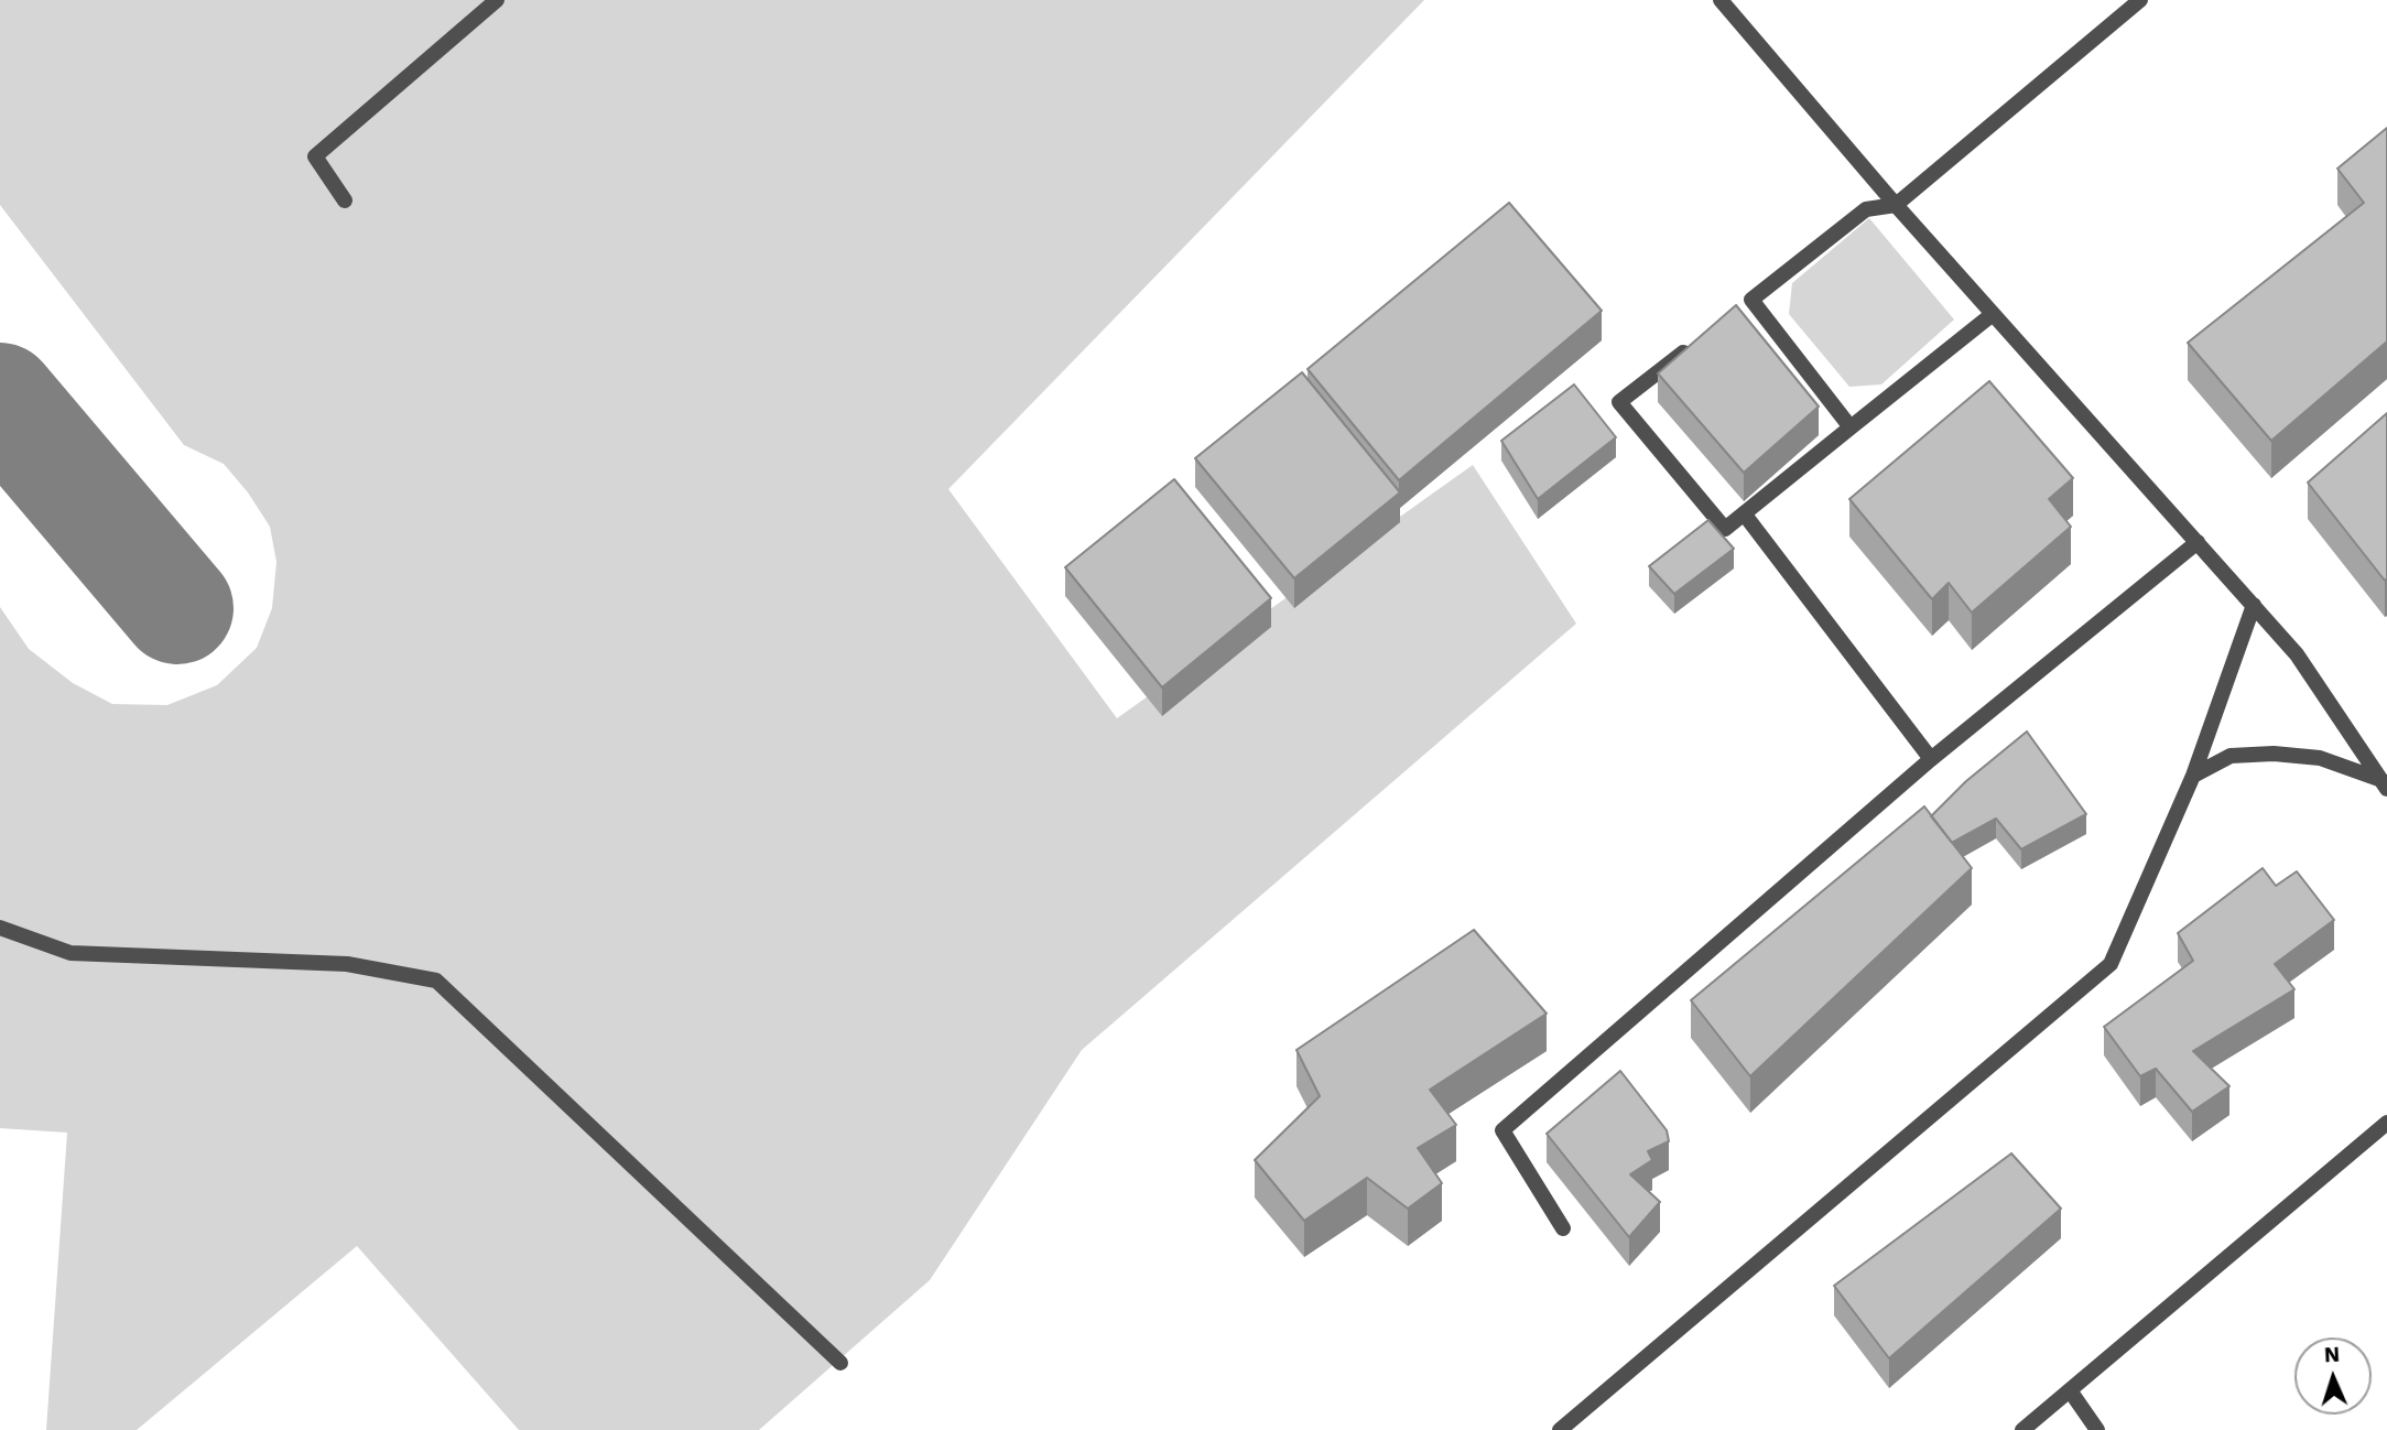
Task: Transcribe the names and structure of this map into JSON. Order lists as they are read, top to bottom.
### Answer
{
  "north": "top"
}
